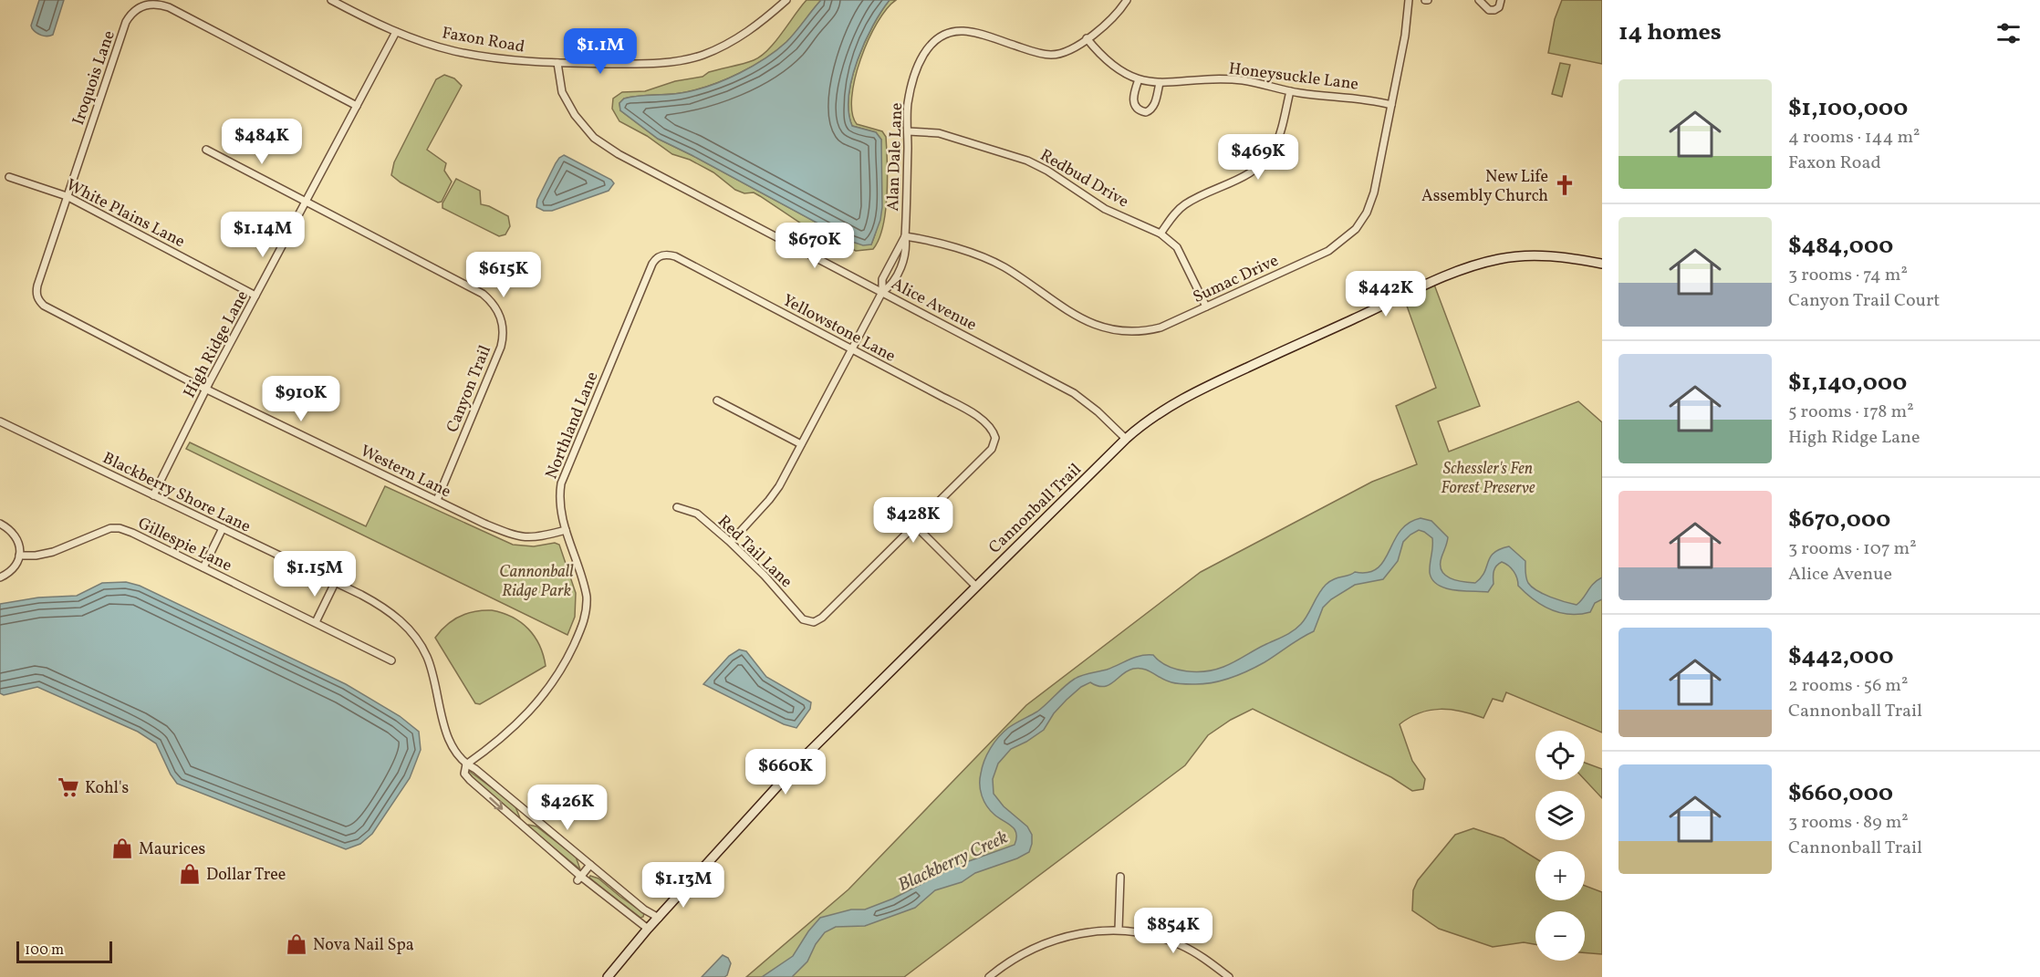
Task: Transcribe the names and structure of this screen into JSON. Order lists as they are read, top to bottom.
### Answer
{
  "streets": {
    "main road": ["Cannonball Trail"],
    "street": [
      "Faxon Road",
      "Honeysuckle Lane",
      "Iroquois Lane",
      "Alan Dale Lane",
      "Redbud Drive",
      "White Plains Lane",
      "Sumac Drive",
      "Alice Avenue",
      "Yellowstone Lane",
      "High Ridge Lane",
      "Canyon Trail",
      "Northland Lane",
      "Western Lane",
      "Blackberry Shore Lane",
      "Gillespie Lane",
      "Red Tail Lane"
    ]
  },
  "crossings": [
    ["Faxon Road", "Alice Avenue"],
    ["Faxon Road", "High Ridge Lane"],
    ["Honeysuckle Lane", "Alan Dale Lane"],
    ["Honeysuckle Lane", "Sumac Drive"],
    ["Iroquois Lane", "White Plains Lane"],
    ["Iroquois Lane", "High Ridge Lane"],
    ["Iroquois Lane", "Western Lane"],
    ["Alan Dale Lane", "Redbud Drive"],
    ["Alan Dale Lane", "Sumac Drive"],
    ["Alan Dale Lane", "Alice Avenue"],
    ["Alan Dale Lane", "Yellowstone Lane"],
    ["Alan Dale Lane", "Red Tail Lane"],
    ["Redbud Drive", "Sumac Drive"],
    ["White Plains Lane", "High Ridge Lane"],
    ["Alice Avenue", "Cannonball Trail"],
    ["Yellowstone Lane", "Northland Lane"],
    ["Yellowstone Lane", "Red Tail Lane"],
    ["High Ridge Lane", "Canyon Trail"],
    ["High Ridge Lane", "Western Lane"],
    ["High Ridge Lane", "Blackberry Shore Lane"],
    ["Canyon Trail", "Western Lane"],
    ["Northland Lane", "Western Lane"],
    ["Northland Lane", "Blackberry Shore Lane"],
    ["Blackberry Shore Lane", "Cannonball Trail"]
  ],
  "water": ["Blackberry Creek"],
  "parks": ["Schessler's Fen Forest Preserve", "Cannonball Ridge Park"],
  "places": {
    "church": ["New Life Assembly Church"],
    "supermarket": ["Kohl's"],
    "shop": ["Maurices", "Dollar Tree", "Nova Nail Spa"]
  },
  "scale_bar": "100 m",
  "page": {
    "heading": "14 homes",
    "price": [
      "$1.1M",
      "$484K",
      "$469K",
      "$1.14M",
      "$670K",
      "$615K",
      "$442K",
      "$910K",
      "$428K",
      "$1.15M",
      "$660K",
      "$426K",
      "$1.13M",
      "$854K"
    ],
    "list": [
      {
        "name": "$1,100,000",
        "note": "4 rooms · 144 m² · Faxon Road"
      },
      {
        "name": "$484,000",
        "note": "3 rooms · 74 m² · Canyon Trail Court"
      },
      {
        "name": "$1,140,000",
        "note": "5 rooms · 178 m² · High Ridge Lane"
      },
      {
        "name": "$670,000",
        "note": "3 rooms · 107 m² · Alice Avenue"
      },
      {
        "name": "$442,000",
        "note": "2 rooms · 56 m² · Cannonball Trail"
      },
      {
        "name": "$660,000",
        "note": "3 rooms · 89 m² · Cannonball Trail"
      }
    ],
    "map_buttons": ["+", "−"],
    "scale": "100 m"
  }
}
